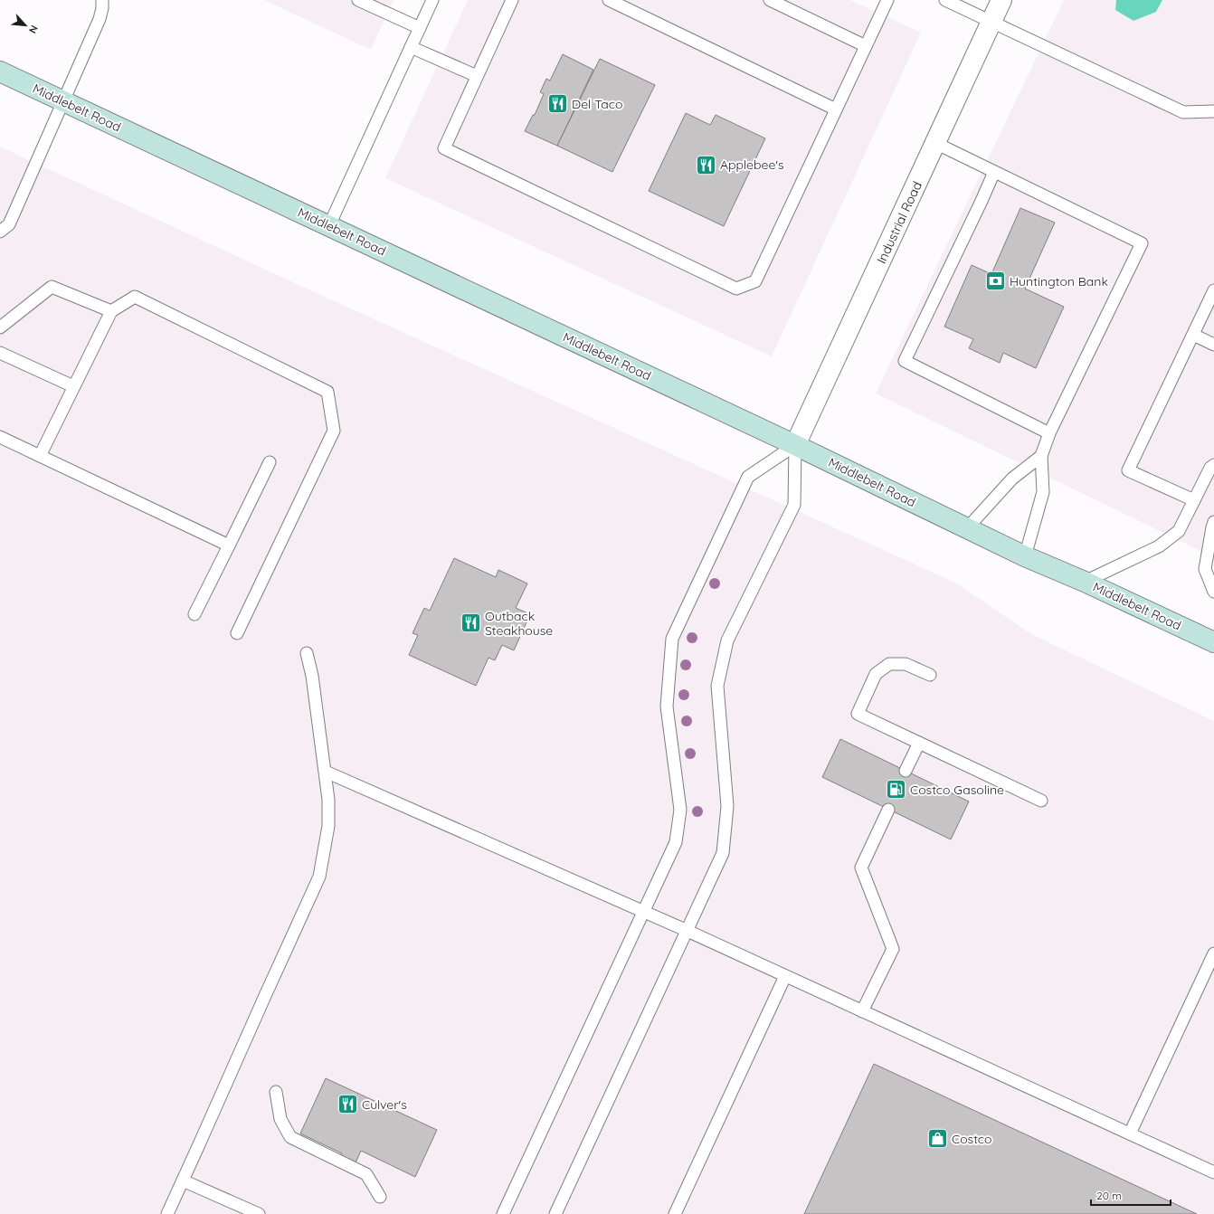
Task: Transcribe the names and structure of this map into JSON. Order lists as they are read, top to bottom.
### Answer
{
  "streets": {
    "main road": ["Middlebelt Road"],
    "street": ["Industrial Road"]
  },
  "crossings": [
    ["Middlebelt Road", "Industrial Road"]
  ],
  "places": {
    "restaurant": [
      "Del Taco",
      "Applebee's",
      "Outback Steakhouse",
      "Culver's"
    ],
    "bank": ["Huntington Bank"],
    "fuel station": ["Costco Gasoline"],
    "shop": ["Costco"]
  },
  "scale_bar": "20 m",
  "north": "bottom right"
}
